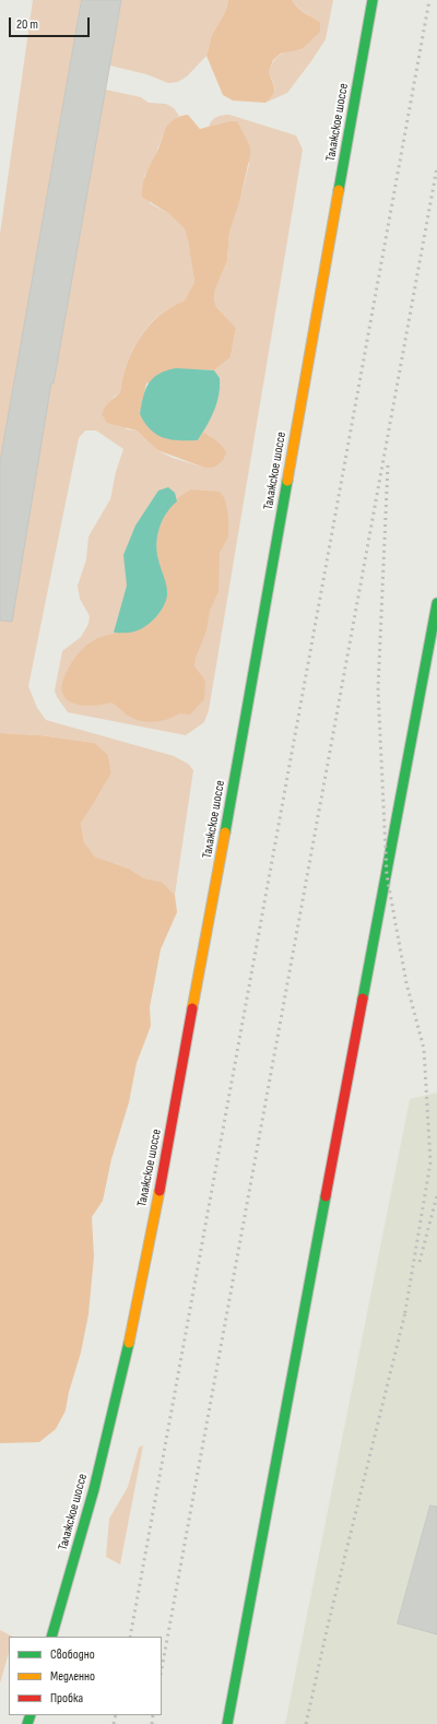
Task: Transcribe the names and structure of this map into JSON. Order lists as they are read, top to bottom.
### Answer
{
  "streets": {
    "main road": ["Талажское шоссе"]
  },
  "legend": ["Свободно", "Медленно", "Пробка"],
  "scale_bar": "20 m"
}
